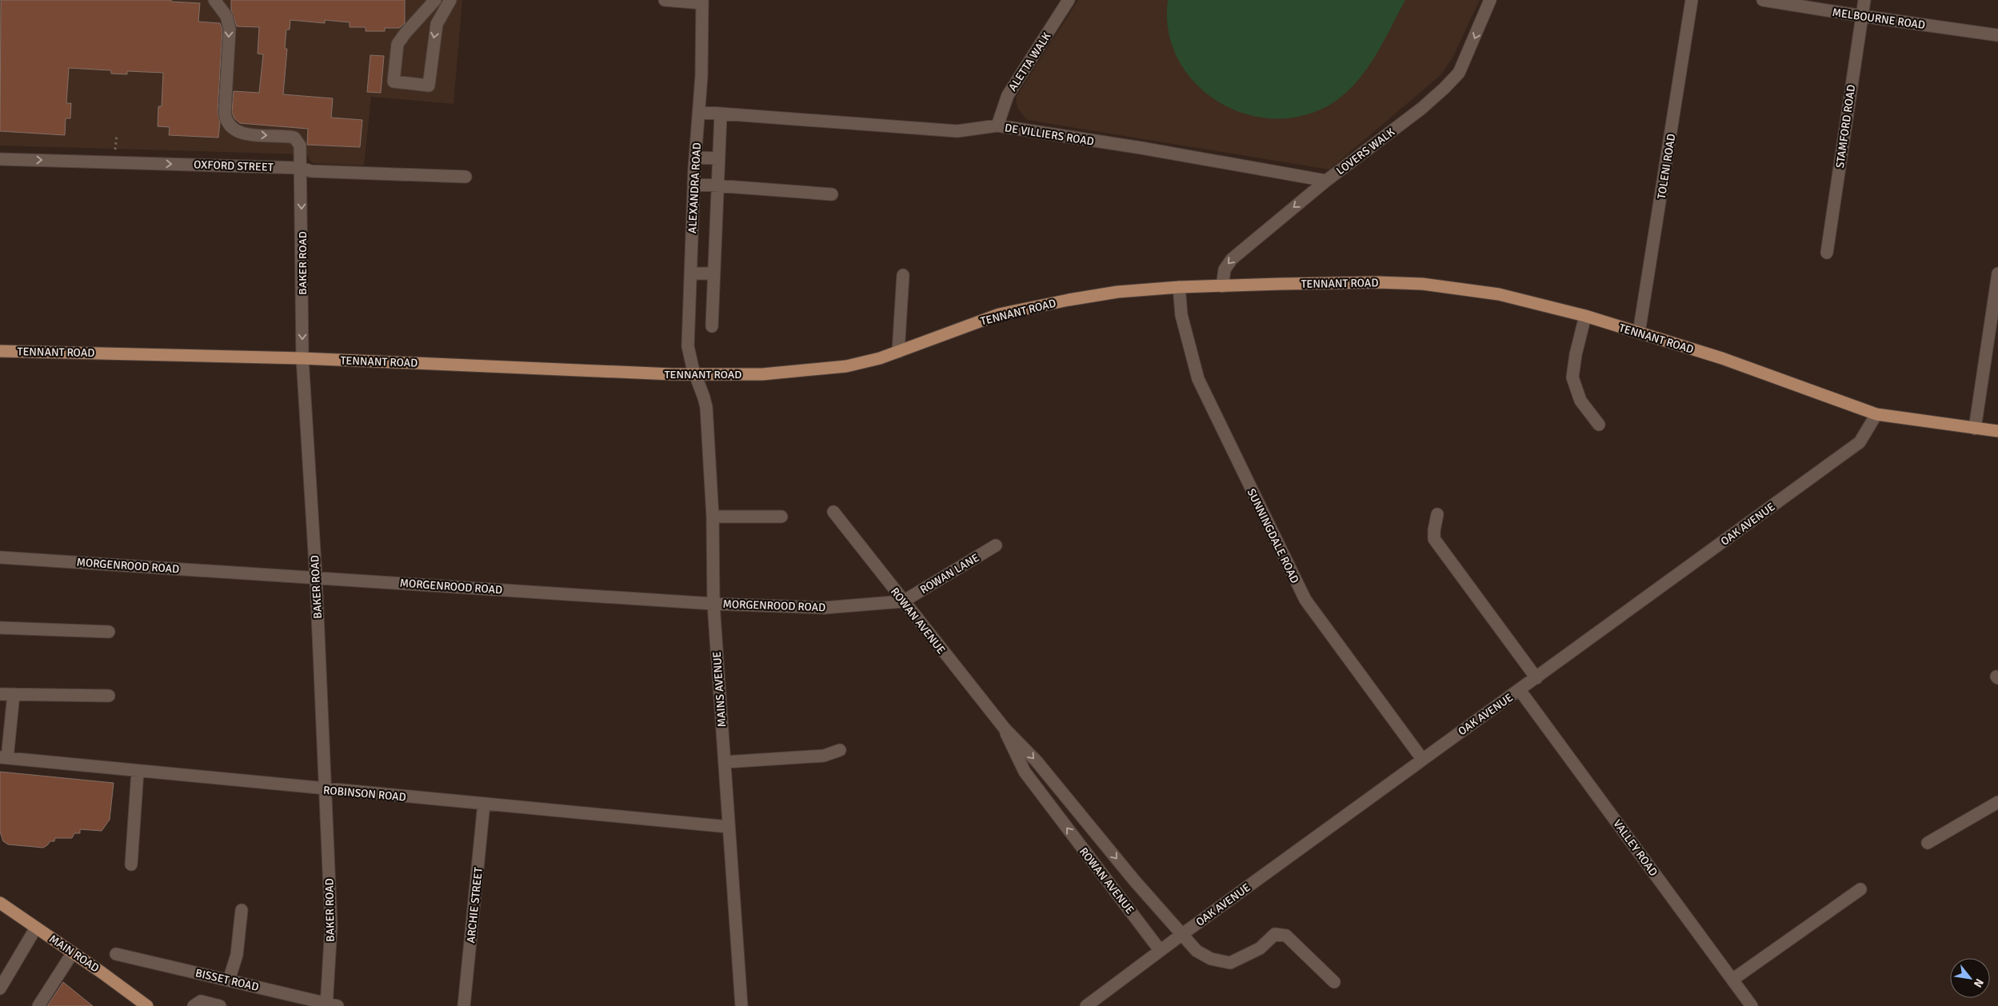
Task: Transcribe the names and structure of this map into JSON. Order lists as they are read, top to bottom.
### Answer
{
  "streets": {
    "main road": ["TENNANT ROAD", "MAIN ROAD"],
    "street": [
      "MELBOURNE ROAD",
      "ALETTA WALK",
      "STAMFORD ROAD",
      "DE VILLIERS ROAD",
      "LOVERS WALK",
      "OXFORD STREET",
      "TOLENI ROAD",
      "ALEXANDRA ROAD",
      "BAKER ROAD",
      "OAK AVENUE",
      "SUNNINGDALE ROAD",
      "MORGENROOD ROAD",
      "ROWAN LANE",
      "ROWAN AVENUE",
      "MAINS AVENUE",
      "ROBINSON ROAD",
      "VALLEY ROAD",
      "ARCHIE STREET",
      "BISSET ROAD"
    ]
  },
  "crossings": [
    ["MELBOURNE ROAD", "STAMFORD ROAD"],
    ["ALETTA WALK", "DE VILLIERS ROAD"],
    ["DE VILLIERS ROAD", "LOVERS WALK"],
    ["DE VILLIERS ROAD", "ALEXANDRA ROAD"],
    ["LOVERS WALK", "TENNANT ROAD"],
    ["OXFORD STREET", "BAKER ROAD"],
    ["TOLENI ROAD", "TENNANT ROAD"],
    ["ALEXANDRA ROAD", "TENNANT ROAD"],
    ["ALEXANDRA ROAD", "MAINS AVENUE"],
    ["BAKER ROAD", "TENNANT ROAD"],
    ["BAKER ROAD", "MORGENROOD ROAD"],
    ["BAKER ROAD", "ROBINSON ROAD"],
    ["BAKER ROAD", "BISSET ROAD"],
    ["TENNANT ROAD", "OAK AVENUE"],
    ["TENNANT ROAD", "SUNNINGDALE ROAD"],
    ["TENNANT ROAD", "MAINS AVENUE"],
    ["OAK AVENUE", "SUNNINGDALE ROAD"],
    ["OAK AVENUE", "ROWAN AVENUE"],
    ["OAK AVENUE", "VALLEY ROAD"],
    ["MORGENROOD ROAD", "ROWAN LANE"],
    ["MORGENROOD ROAD", "ROWAN AVENUE"],
    ["MORGENROOD ROAD", "MAINS AVENUE"],
    ["ROWAN LANE", "ROWAN AVENUE"],
    ["MAINS AVENUE", "ROBINSON ROAD"],
    ["ROBINSON ROAD", "ARCHIE STREET"]
  ],
  "one_way": ["LOVERS WALK", "OXFORD STREET"],
  "north": "bottom right"
}
